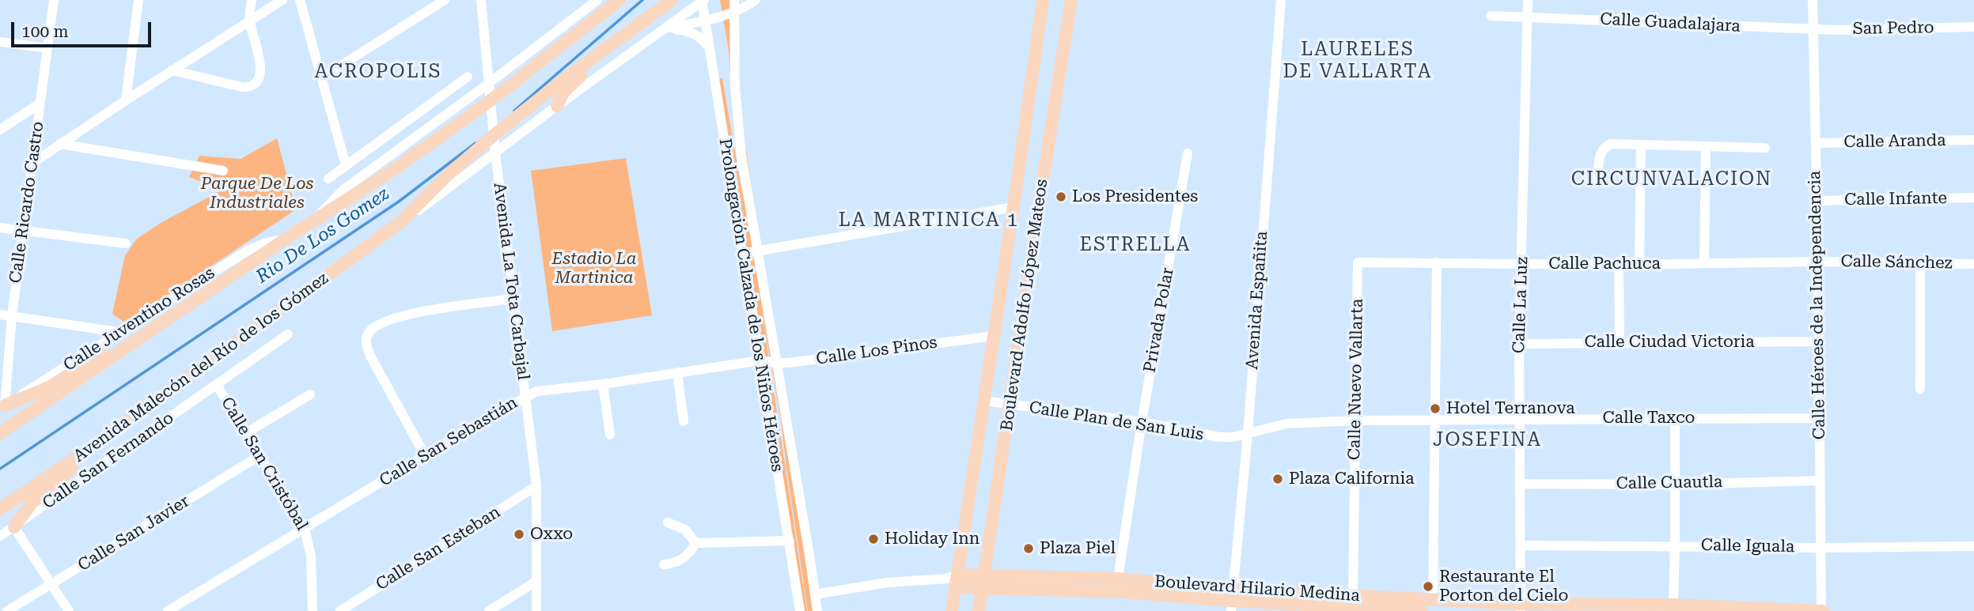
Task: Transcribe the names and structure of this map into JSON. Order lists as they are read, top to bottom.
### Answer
{
  "streets": {
    "main road": ["Boulevard Adolfo López Mateos", "Avenida Malecón del Río de los Gómez", "Boulevard Hilario Medina"],
    "street": [
      "Calle Guadalajara",
      "San Pedro",
      "Calle Aranda",
      "Calle Infante",
      "Calle Ricardo Castro",
      "Calle Sánchez",
      "Calle Pachuca",
      "Avenida La Tota Carbajal",
      "Avenida Españita",
      "Prolongación Calzada de los Niños Héroes",
      "Calle La Luz",
      "Calle Héroes de la Independencia",
      "Calle Juventino Rosas",
      "Privada Polar",
      "Calle Ciudad Victoria",
      "Calle Los Pinos",
      "Calle Nuevo Vallarta",
      "Calle Taxco",
      "Calle Plan de San Luis",
      "Calle San Sebastián",
      "Calle San Fernando",
      "Calle San Cristóbal",
      "Calle Cuautla",
      "Calle San Javier",
      "Calle Iguala",
      "Calle San Esteban"
    ]
  },
  "crossings": [
    ["Calle Guadalajara", "San Pedro"],
    ["Calle Guadalajara", "Calle La Luz"],
    ["Calle Guadalajara", "Calle Héroes de la Independencia"],
    ["San Pedro", "Calle Héroes de la Independencia"],
    ["Calle Aranda", "Calle Héroes de la Independencia"],
    ["Calle Infante", "Calle Héroes de la Independencia"],
    ["Calle Ricardo Castro", "Calle Juventino Rosas"],
    ["Calle Sánchez", "Calle Pachuca"],
    ["Calle Sánchez", "Calle Héroes de la Independencia"],
    ["Calle Pachuca", "Calle La Luz"],
    ["Calle Pachuca", "Calle Héroes de la Independencia"],
    ["Calle Pachuca", "Calle Nuevo Vallarta"],
    ["Avenida La Tota Carbajal", "Avenida Malecón del Río de los Gómez"],
    ["Avenida La Tota Carbajal", "Calle San Sebastián"],
    ["Avenida La Tota Carbajal", "Calle San Esteban"],
    ["Avenida Españita", "Calle Taxco"],
    ["Avenida Españita", "Calle Plan de San Luis"],
    ["Avenida Españita", "Boulevard Hilario Medina"],
    ["Prolongación Calzada de los Niños Héroes", "Calle Los Pinos"],
    ["Prolongación Calzada de los Niños Héroes", "Avenida Malecón del Río de los Gómez"],
    ["Prolongación Calzada de los Niños Héroes", "Calle San Sebastián"],
    ["Boulevard Adolfo López Mateos", "Calle Los Pinos"],
    ["Boulevard Adolfo López Mateos", "Calle Plan de San Luis"],
    ["Boulevard Adolfo López Mateos", "Boulevard Hilario Medina"],
    ["Calle La Luz", "Calle Ciudad Victoria"],
    ["Calle La Luz", "Calle Taxco"],
    ["Calle La Luz", "Calle Cuautla"],
    ["Calle La Luz", "Calle Iguala"],
    ["Calle La Luz", "Boulevard Hilario Medina"],
    ["Calle Héroes de la Independencia", "Calle Ciudad Victoria"],
    ["Calle Héroes de la Independencia", "Calle Taxco"],
    ["Calle Héroes de la Independencia", "Calle Cuautla"],
    ["Calle Héroes de la Independencia", "Calle Iguala"],
    ["Calle Héroes de la Independencia", "Boulevard Hilario Medina"],
    ["Privada Polar", "Calle Plan de San Luis"],
    ["Privada Polar", "Boulevard Hilario Medina"],
    ["Calle Los Pinos", "Calle San Sebastián"],
    ["Calle Nuevo Vallarta", "Calle Taxco"],
    ["Calle Nuevo Vallarta", "Boulevard Hilario Medina"],
    ["Calle Taxco", "Calle Plan de San Luis"],
    ["Calle San Sebastián", "Calle San Cristóbal"],
    ["Calle San Fernando", "Calle San Cristóbal"],
    ["Calle San Cristóbal", "Calle San Javier"]
  ],
  "districts": [
    "LAURELES DE VALLARTA",
    "ACROPOLIS",
    "CIRCUNVALACION",
    "LA MARTINICA 1",
    "ESTRELLA",
    "JOSEFINA"
  ],
  "water": ["Rio De Los Gomez"],
  "parks": ["Parque De Los Industriales", "Estadio La Martinica"],
  "places": [
    "Los Presidentes",
    "Hotel Terranova",
    "Plaza California",
    "Oxxo",
    "Holiday Inn",
    "Plaza Piel",
    "Restaurante El Porton del Cielo"
  ],
  "scale_bar": "100 m"
}
